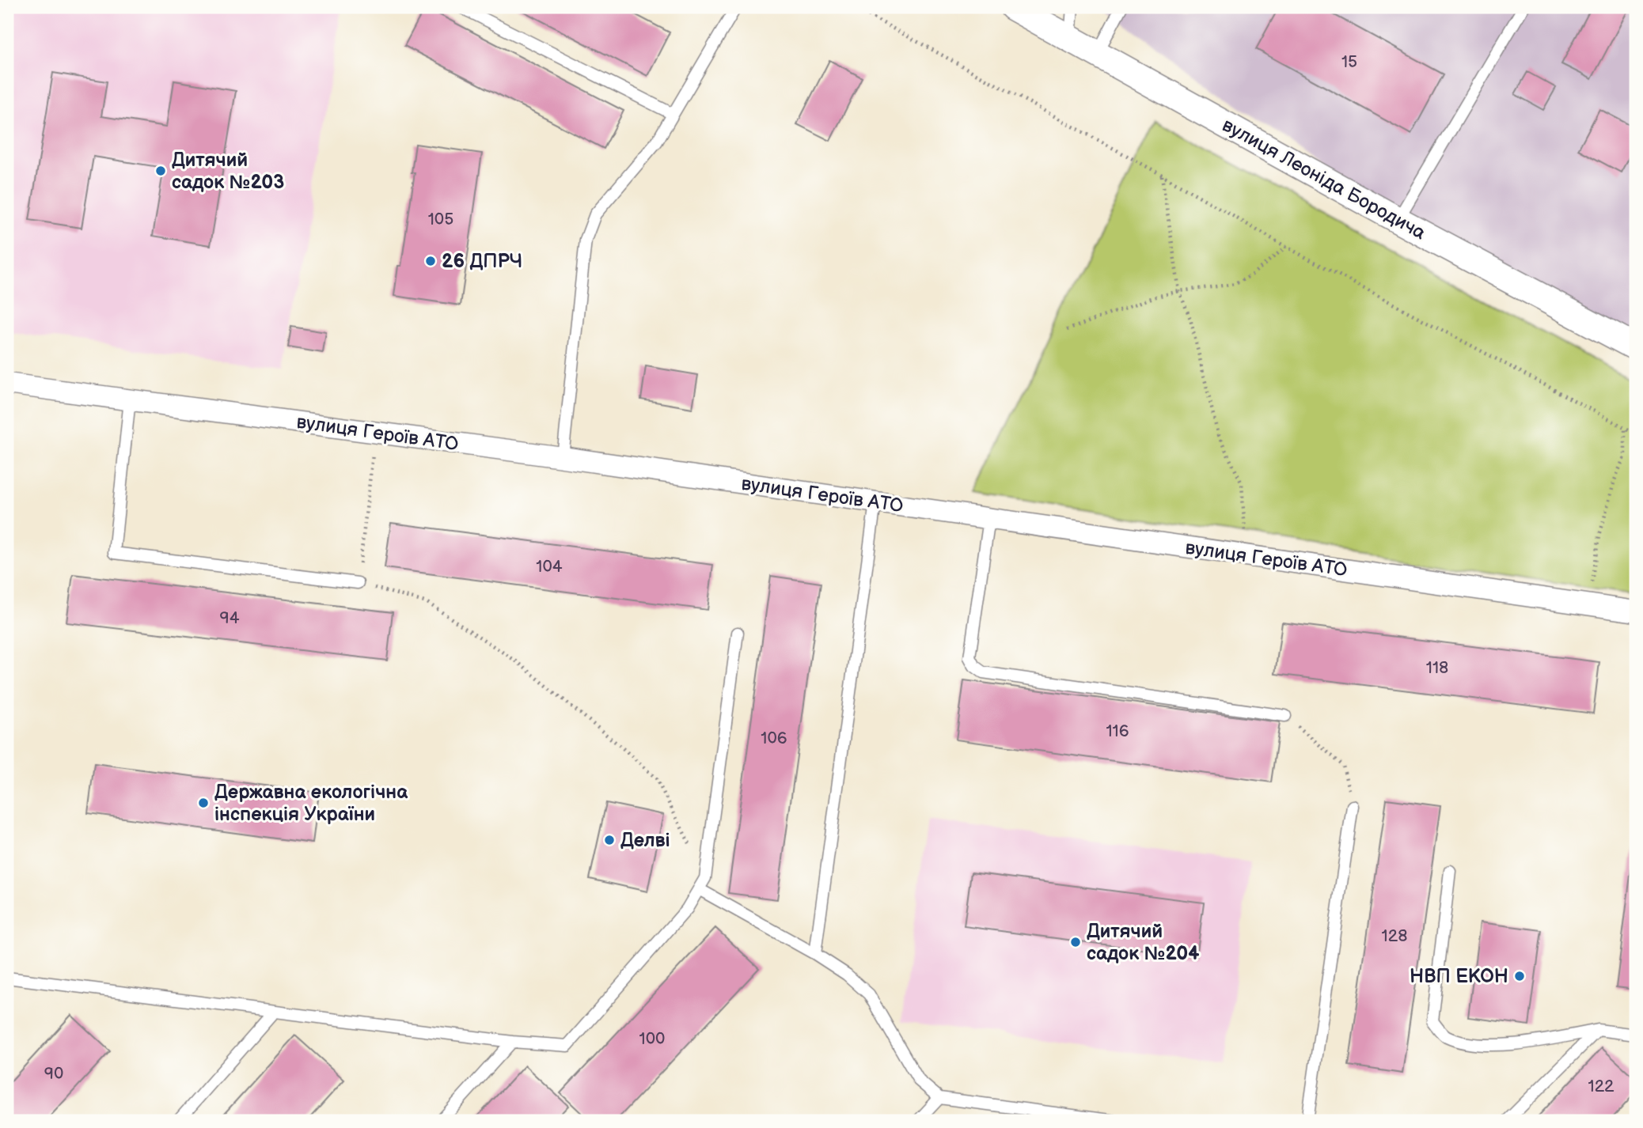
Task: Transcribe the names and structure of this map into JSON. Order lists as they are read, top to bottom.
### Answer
{
  "streets": {
    "street": ["вулиця Леоніда Бородича", "вулиця Героїв АТО"]
  },
  "places": [
    "Дитячий садок №203",
    "26 ДПРЧ",
    "Державна екологічна інспекція України",
    "Делві",
    "Дитячий садок №204",
    "НВП ЕКОН"
  ],
  "house_numbers": [
    "15",
    "105",
    "104",
    "94",
    "118",
    "116",
    "106",
    "128",
    "100",
    "90",
    "122"
  ]
}
